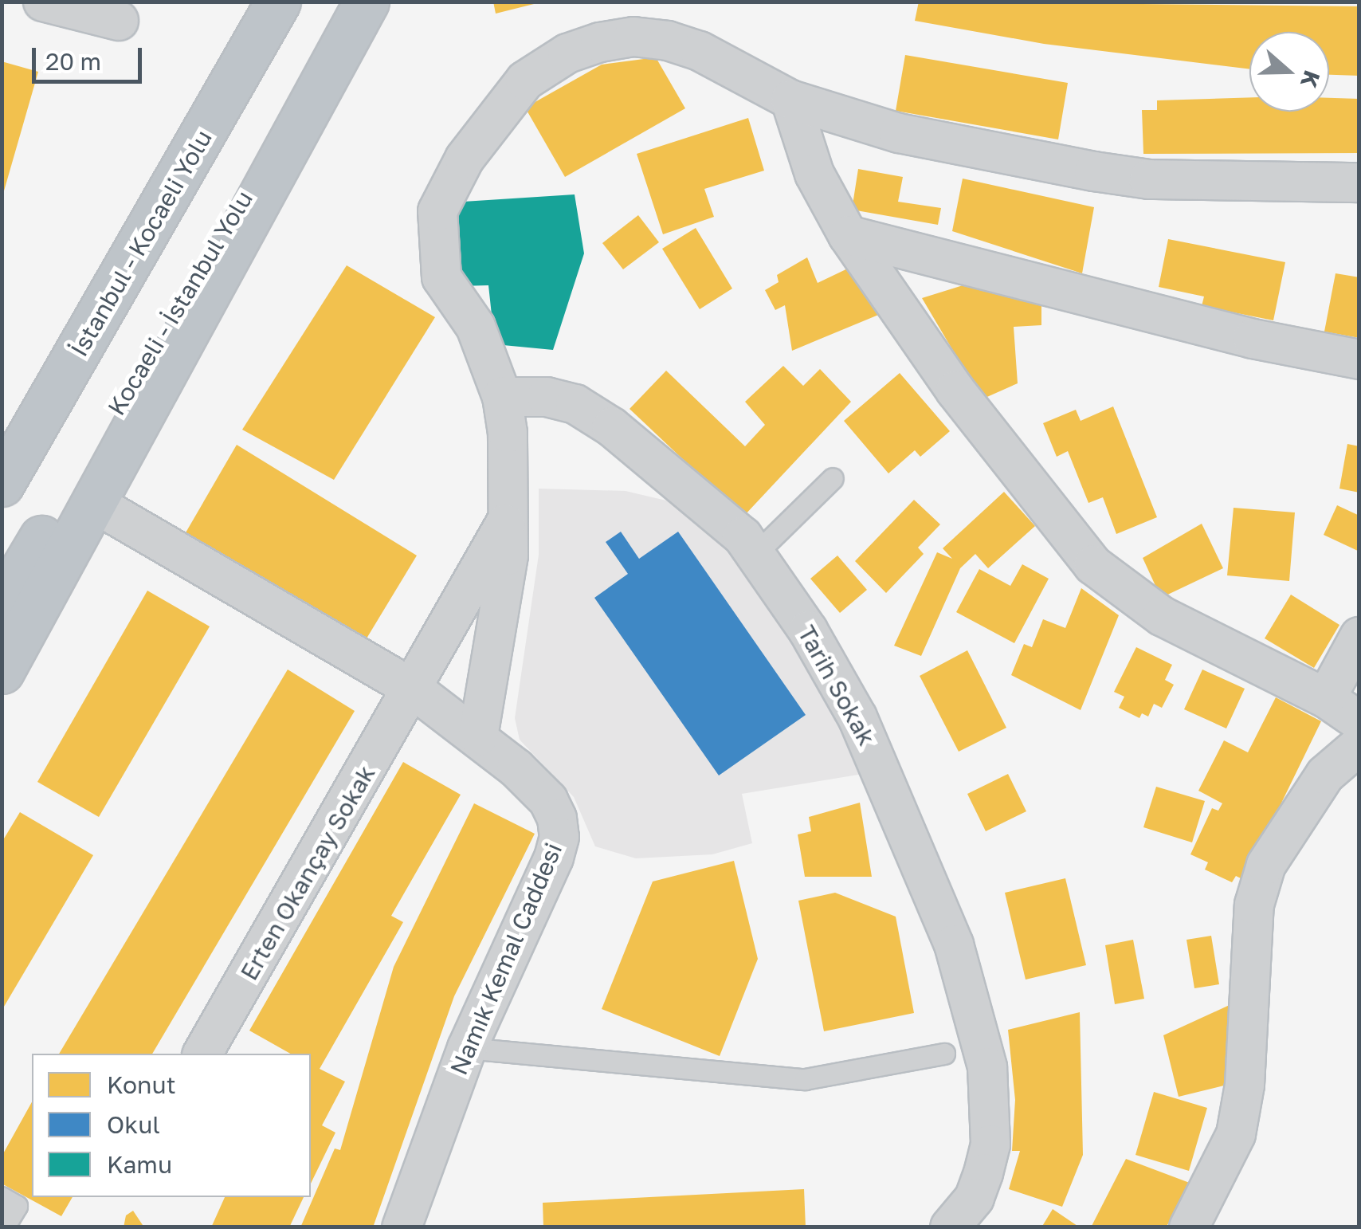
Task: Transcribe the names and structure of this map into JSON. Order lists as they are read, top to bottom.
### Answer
{
  "streets": {
    "highway": ["İstanbul - Kocaeli Yolu", "Kocaeli - İstanbul Yolu"],
    "street": ["Tarih Sokak", "Erten Okançay Sokak", "Namık Kemal Caddesi"]
  },
  "crossings": [
    ["Erten Okançay Sokak", "Namık Kemal Caddesi"]
  ],
  "legend": ["Konut", "Okul", "Kamu"],
  "scale_bar": "20 m",
  "north": "right"
}
